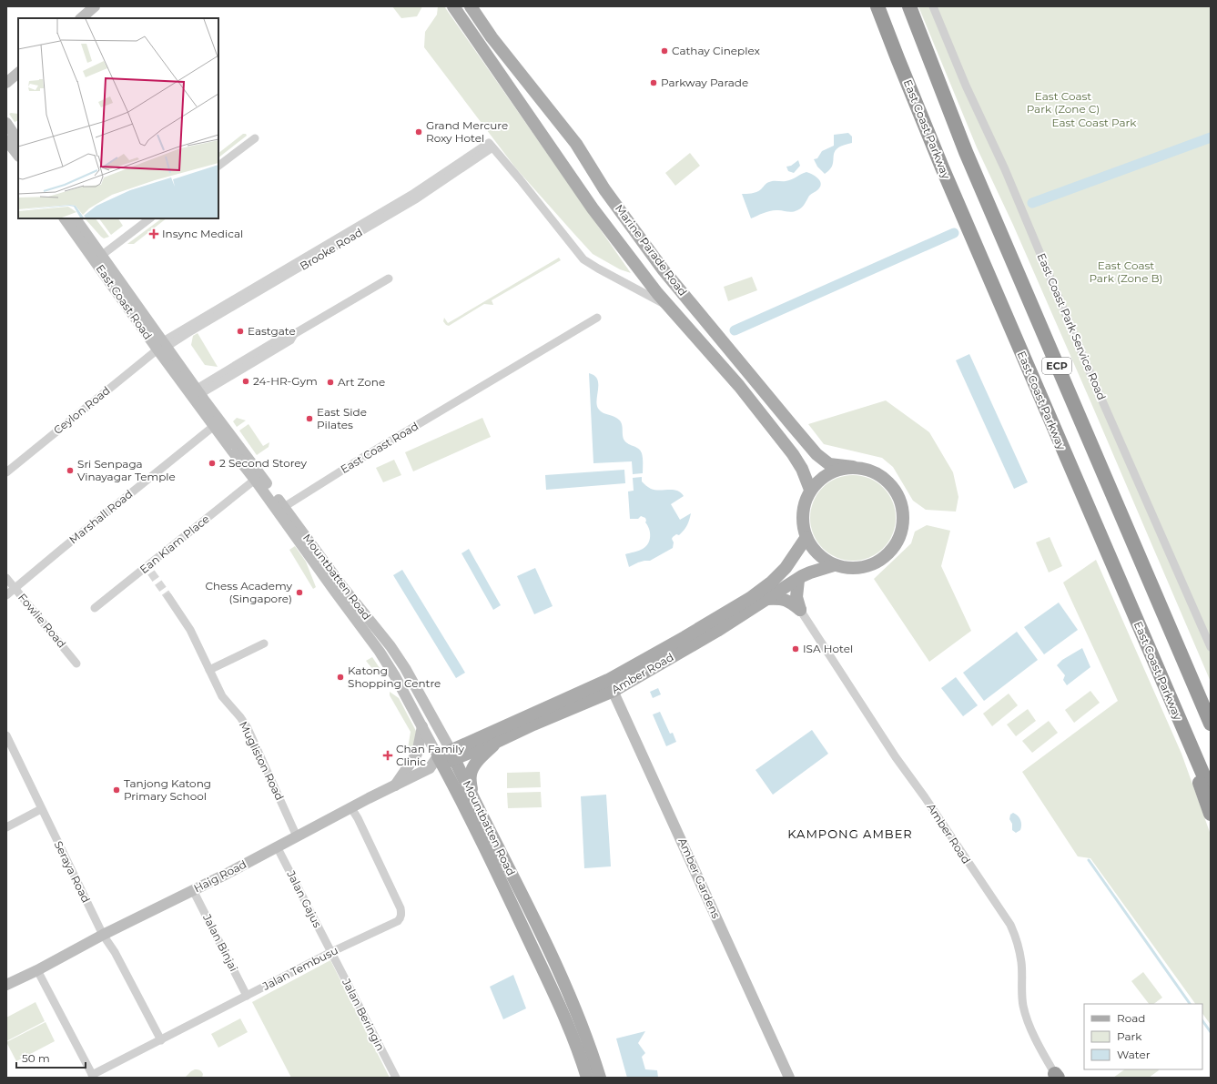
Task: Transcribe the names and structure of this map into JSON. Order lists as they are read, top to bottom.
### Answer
{
  "streets": {
    "highway": ["East Coast Parkway", "ECP"],
    "main road": [
      "Marine Parade Road",
      "East Coast Road",
      "Mountbatten Road",
      "Amber Road",
      "Haig Road",
      "Amber Gardens"
    ],
    "street": [
      "Brooke Road",
      "East Coast Park Service Road",
      "Ceylon Road",
      "Marshall Road",
      "Ean Kiam Place",
      "Fowlie Road",
      "Mugliston Road",
      "Seraya Road",
      "Jalan Gajus",
      "Jalan Binjai",
      "Jalan Tembusu",
      "Jalan Beringin"
    ]
  },
  "crossings": [
    ["East Coast Parkway", "ECP"],
    ["Brooke Road", "Marine Parade Road"],
    ["Brooke Road", "East Coast Road"],
    ["Brooke Road", "Ceylon Road"],
    ["Marine Parade Road", "Amber Road"],
    ["East Coast Road", "Ceylon Road"],
    ["East Coast Road", "Marshall Road"],
    ["East Coast Road", "Ean Kiam Place"],
    ["East Coast Road", "Mountbatten Road"],
    ["Marshall Road", "Fowlie Road"],
    ["Mountbatten Road", "Amber Road"],
    ["Mountbatten Road", "Haig Road"],
    ["Amber Road", "Haig Road"],
    ["Amber Road", "Amber Gardens"],
    ["Mugliston Road", "Haig Road"],
    ["Seraya Road", "Haig Road"],
    ["Haig Road", "Jalan Gajus"],
    ["Haig Road", "Jalan Binjai"],
    ["Haig Road", "Jalan Tembusu"],
    ["Jalan Gajus", "Jalan Tembusu"],
    ["Jalan Gajus", "Jalan Beringin"],
    ["Jalan Binjai", "Jalan Tembusu"],
    ["Jalan Tembusu", "Jalan Beringin"]
  ],
  "districts": ["KAMPONG AMBER"],
  "parks": ["East Coast Park (Zone C)", "East Coast Park", "East Coast Park (Zone B)"],
  "places": {
    "other": [
      "Cathay Cineplex",
      "Parkway Parade",
      "Grand Mercure Roxy Hotel",
      "Eastgate",
      "24-HR-Gym",
      "Art Zone",
      "East Side Pilates",
      "2 Second Storey",
      "Sri Senpaga Vinayagar Temple",
      "Chess Academy (Singapore)",
      "ISA Hotel",
      "Katong Shopping Centre",
      "Tanjong Katong Primary School"
    ],
    "health": ["Insync Medical", "Chan Family Clinic"]
  },
  "legend": ["Road", "Park", "Water"],
  "scale_bar": "50 m"
}
